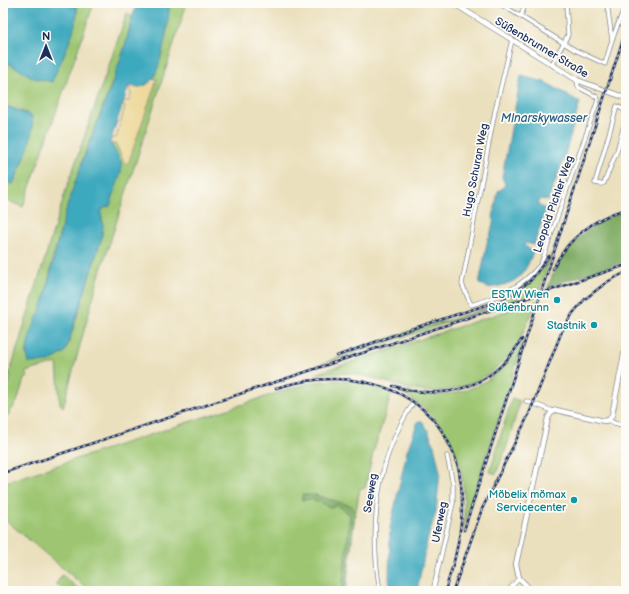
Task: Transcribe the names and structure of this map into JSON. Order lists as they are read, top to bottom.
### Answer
{
  "streets": {
    "street": [
      "Süßenbrunner Straße",
      "Hugo Schuran Weg",
      "Leopold Pichler Weg",
      "Seeweg",
      "Uferweg"
    ]
  },
  "crossings": [
    ["Süßenbrunner Straße", "Hugo Schuran Weg"],
    ["Süßenbrunner Straße", "Leopold Pichler Weg"],
    ["Hugo Schuran Weg", "Leopold Pichler Weg"]
  ],
  "water": ["Mlnarskywasser"],
  "places": ["ESTW Wien Süßenbrunn", "Stastnik", "Möbelix mömax Servicecenter"],
  "north": "top"
}
